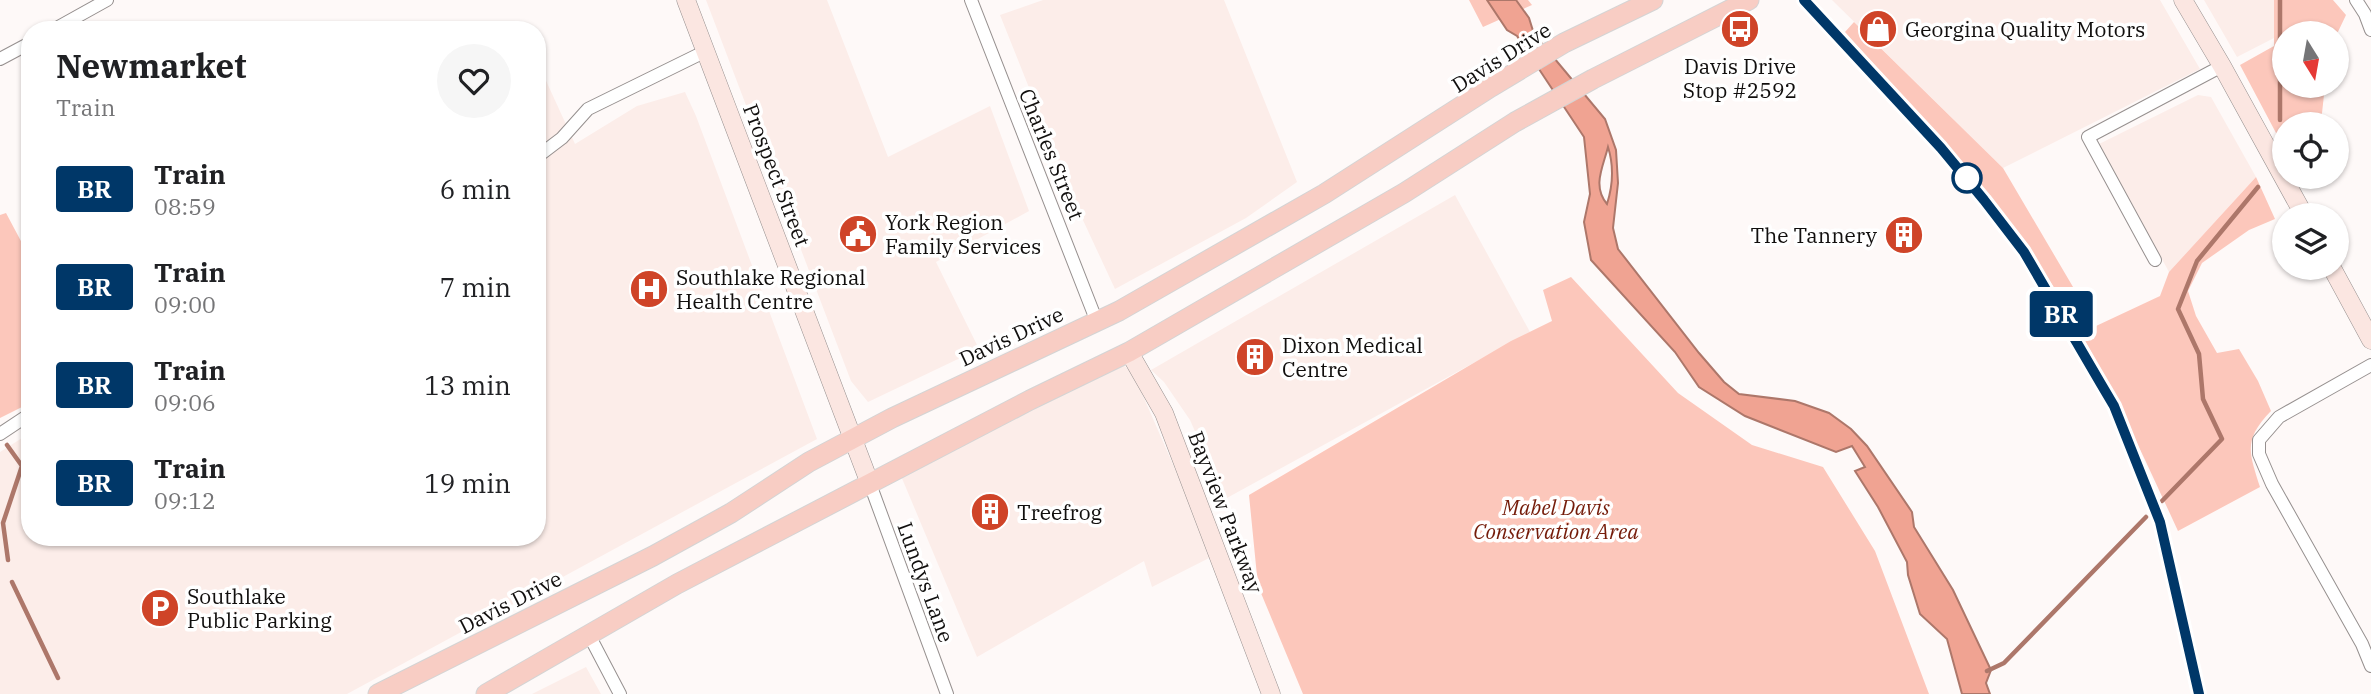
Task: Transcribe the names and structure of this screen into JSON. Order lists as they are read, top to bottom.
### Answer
{
  "streets": {
    "main road": ["Davis Drive", "Prospect Street", "Bayview Parkway"],
    "street": ["Charles Street", "Lundys Lane"]
  },
  "crossings": [
    ["Davis Drive", "Charles Street"],
    ["Davis Drive", "Prospect Street"],
    ["Prospect Street", "Lundys Lane"]
  ],
  "parks": ["Mabel Davis Conservation Area"],
  "places": {
    "bus stop": ["Davis Drive Stop #2592"],
    "shop": ["Georgina Quality Motors"],
    "public building": ["York Region Family Services"],
    "building": ["The Tannery", "Dixon Medical Centre", "Treefrog"],
    "hospital": ["Southlake Regional Health Centre"],
    "parking": ["Southlake Public Parking"]
  },
  "north": "bottom",
  "page": {
    "on_map": "BR",
    "heading": ["Newmarket", "Train"],
    "list": [
      {
        "mark": "BR",
        "name": "Train",
        "note": "08:59",
        "value": "6 min"
      },
      {
        "mark": "BR",
        "name": "Train",
        "note": "09:00",
        "value": "7 min"
      },
      {
        "mark": "BR",
        "name": "Train",
        "note": "09:06",
        "value": "13 min"
      },
      {
        "mark": "BR",
        "name": "Train",
        "note": "09:12",
        "value": "19 min"
      }
    ]
  }
}
